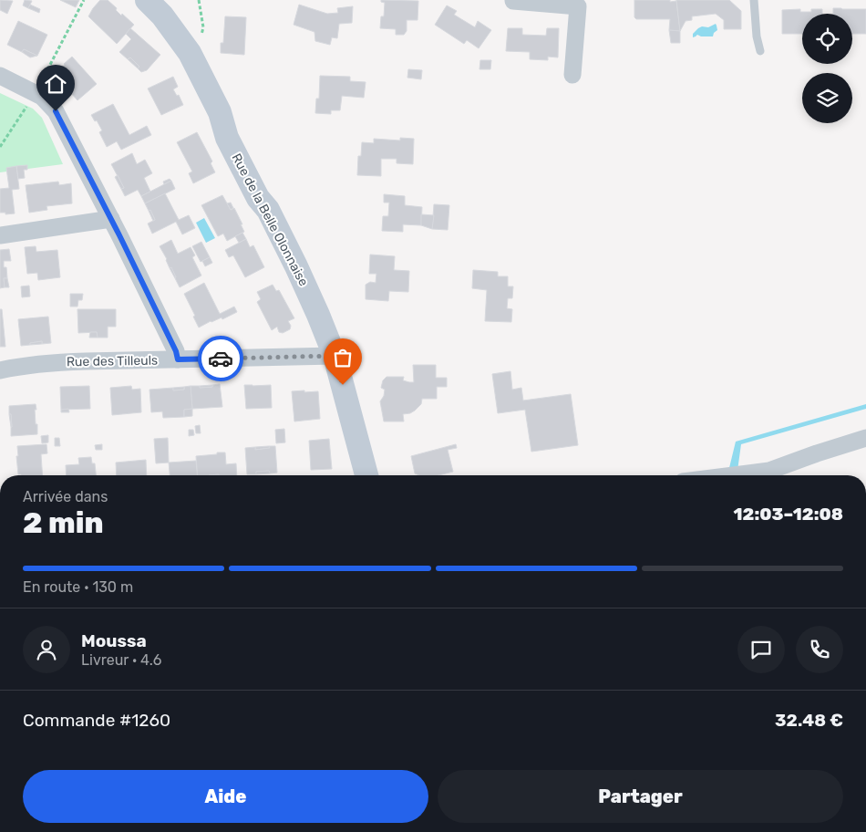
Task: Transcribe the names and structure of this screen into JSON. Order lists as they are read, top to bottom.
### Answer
{
  "streets": {
    "street": ["Rue de la Belle Olonnaise", "Rue des Tilleuls"]
  },
  "crossings": [
    ["Rue de la Belle Olonnaise", "Rue des Tilleuls"]
  ],
  "page": {
    "heading": ["2 min", "Arrivée dans", "12:03–12:08"],
    "panel": [
      "Moussa",
      "Livreur · 4.6",
      "Commande #1260",
      "32.48 €"
    ],
    "bar": "En route · 130 m",
    "buttons": ["Aide", "Partager"]
  }
}
